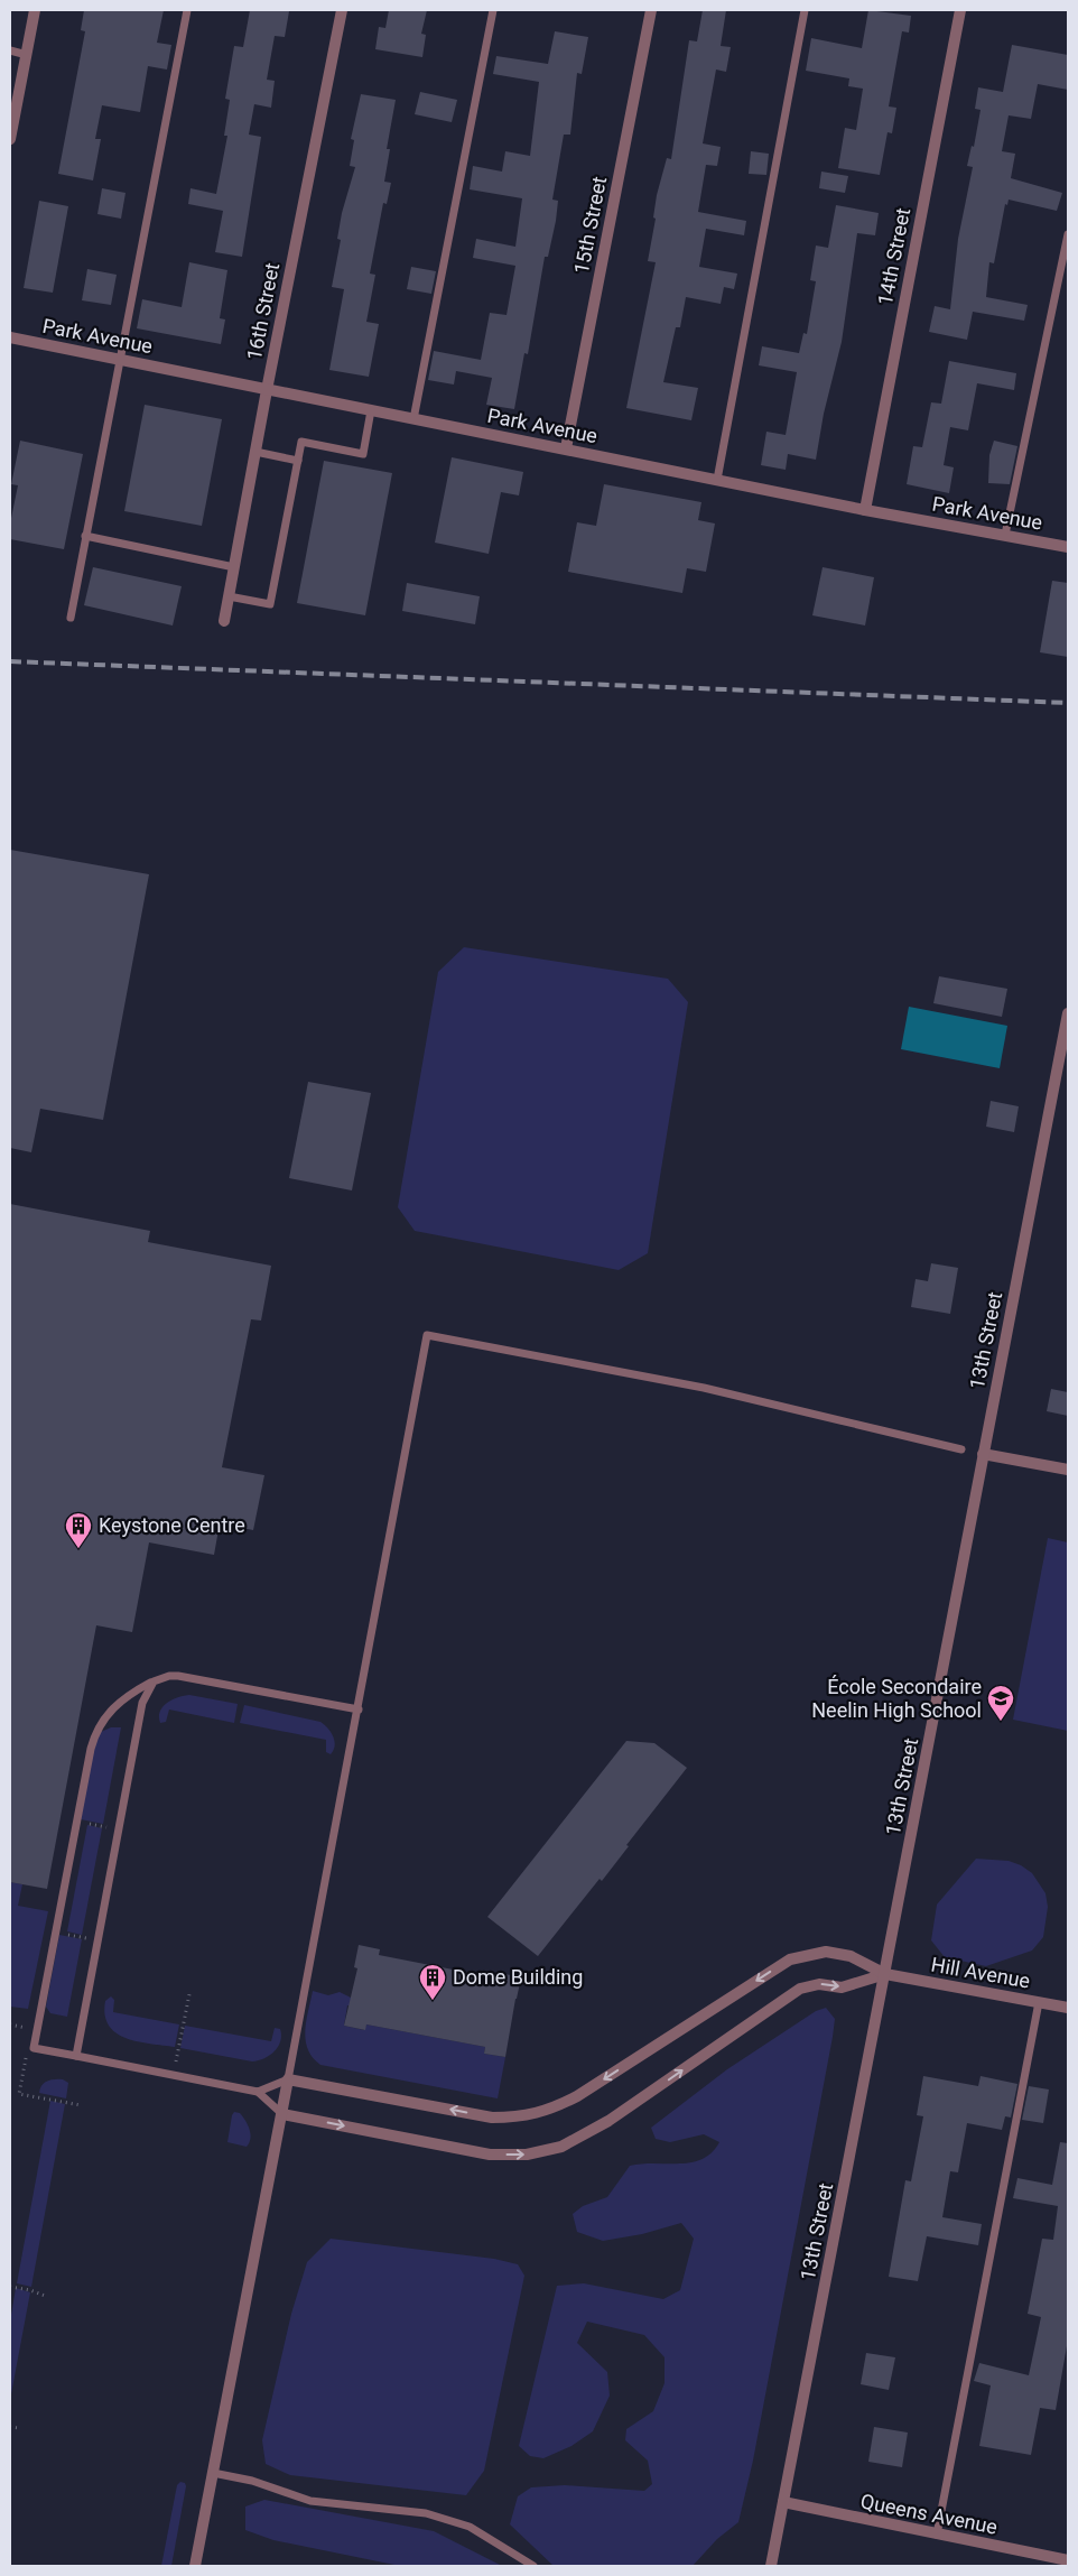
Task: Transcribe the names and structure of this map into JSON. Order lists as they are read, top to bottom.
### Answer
{
  "streets": {
    "street": [
      "15th Street",
      "14th Street",
      "16th Street",
      "Park Avenue",
      "13th Street",
      "Hill Avenue",
      "Queens Avenue"
    ]
  },
  "crossings": [
    ["15th Street", "Park Avenue"],
    ["14th Street", "Park Avenue"],
    ["16th Street", "Park Avenue"],
    ["13th Street", "Hill Avenue"],
    ["13th Street", "Queens Avenue"]
  ],
  "places": {
    "building": ["Keystone Centre", "Dome Building"],
    "school or university": ["École Secondaire Neelin High School"]
  }
}
